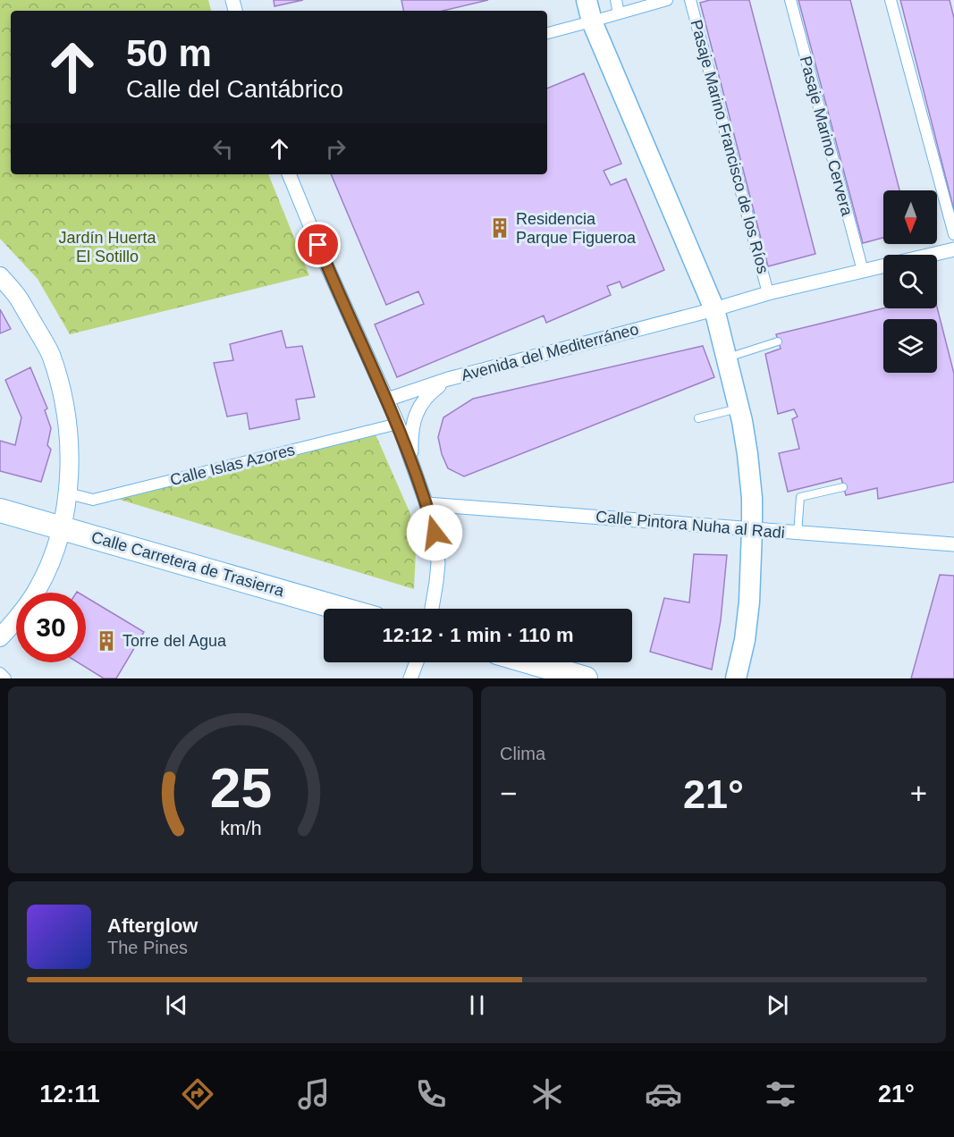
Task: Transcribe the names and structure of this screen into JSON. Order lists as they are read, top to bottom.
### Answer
{
  "streets": {
    "main road": ["Calle Carretera de Trasierra"],
    "street": [
      "Pasaje Marino Cervera",
      "Pasaje Marino Francisco de los Ríos",
      "Avenida del Mediterráneo",
      "Calle Islas Azores",
      "Calle Pintora Nuha al Radi"
    ]
  },
  "crossings": [
    ["Pasaje Marino Cervera", "Avenida del Mediterráneo"],
    ["Pasaje Marino Francisco de los Ríos", "Avenida del Mediterráneo"]
  ],
  "parks": ["Jardín Huerta El Sotillo"],
  "places": {
    "building": ["Residencia Parque Figueroa", "Torre del Agua"]
  },
  "north": "bottom",
  "page": {
    "turn": ["50 m", "Calle del Cantábrico"],
    "limit": "30",
    "trip": "12:12 · 1 min · 110 m",
    "tile": "Clima",
    "heat": ["−", "21°", "+"],
    "song": ["Afterglow", "The Pines"],
    "tabs": ["12:11", "21°"],
    "gauge": ["25", "km/h"]
  }
}
